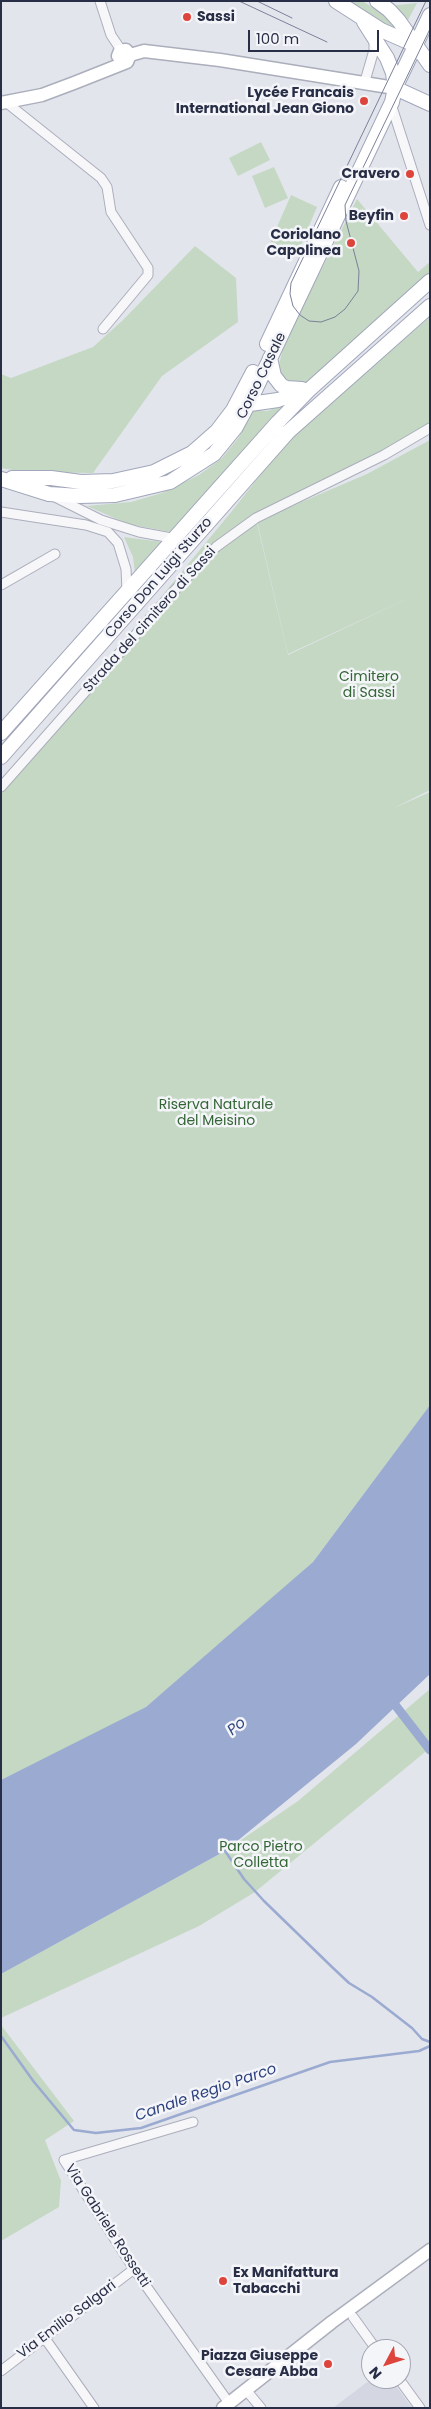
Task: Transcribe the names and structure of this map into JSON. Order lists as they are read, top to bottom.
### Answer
{
  "streets": {
    "main road": ["Corso Casale", "Corso Don Luigi Sturzo"],
    "street": ["Strada del cimitero di Sassi", "Via Gabriele Rossetti", "Via Emilio Salgari"]
  },
  "crossings": [
    ["Via Gabriele Rossetti", "Via Emilio Salgari"]
  ],
  "water": ["Po", "Canale Regio Parco"],
  "parks": ["Cimitero di Sassi", "Riserva Naturale del Meisino", "Parco Pietro Colletta"],
  "places": [
    "Sassi",
    "Lycée Francais International Jean Giono",
    "Cravero",
    "Beyfin",
    "Coriolano Capolinea",
    "Ex Manifattura Tabacchi",
    "Piazza Giuseppe Cesare Abba"
  ],
  "scale_bar": "100 m",
  "north": "bottom left"
}
